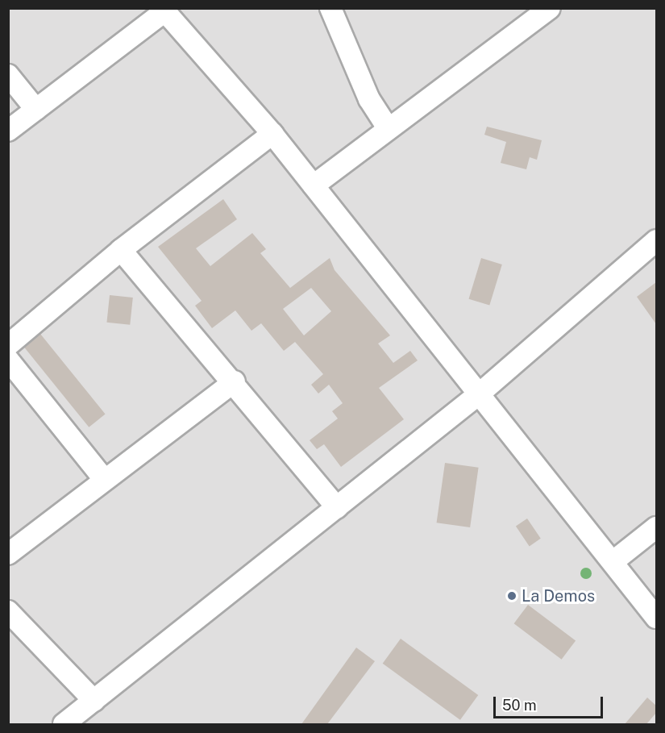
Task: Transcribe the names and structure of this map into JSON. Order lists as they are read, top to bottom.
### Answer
{
  "places": ["La Demos"],
  "scale_bar": "50 m"
}
